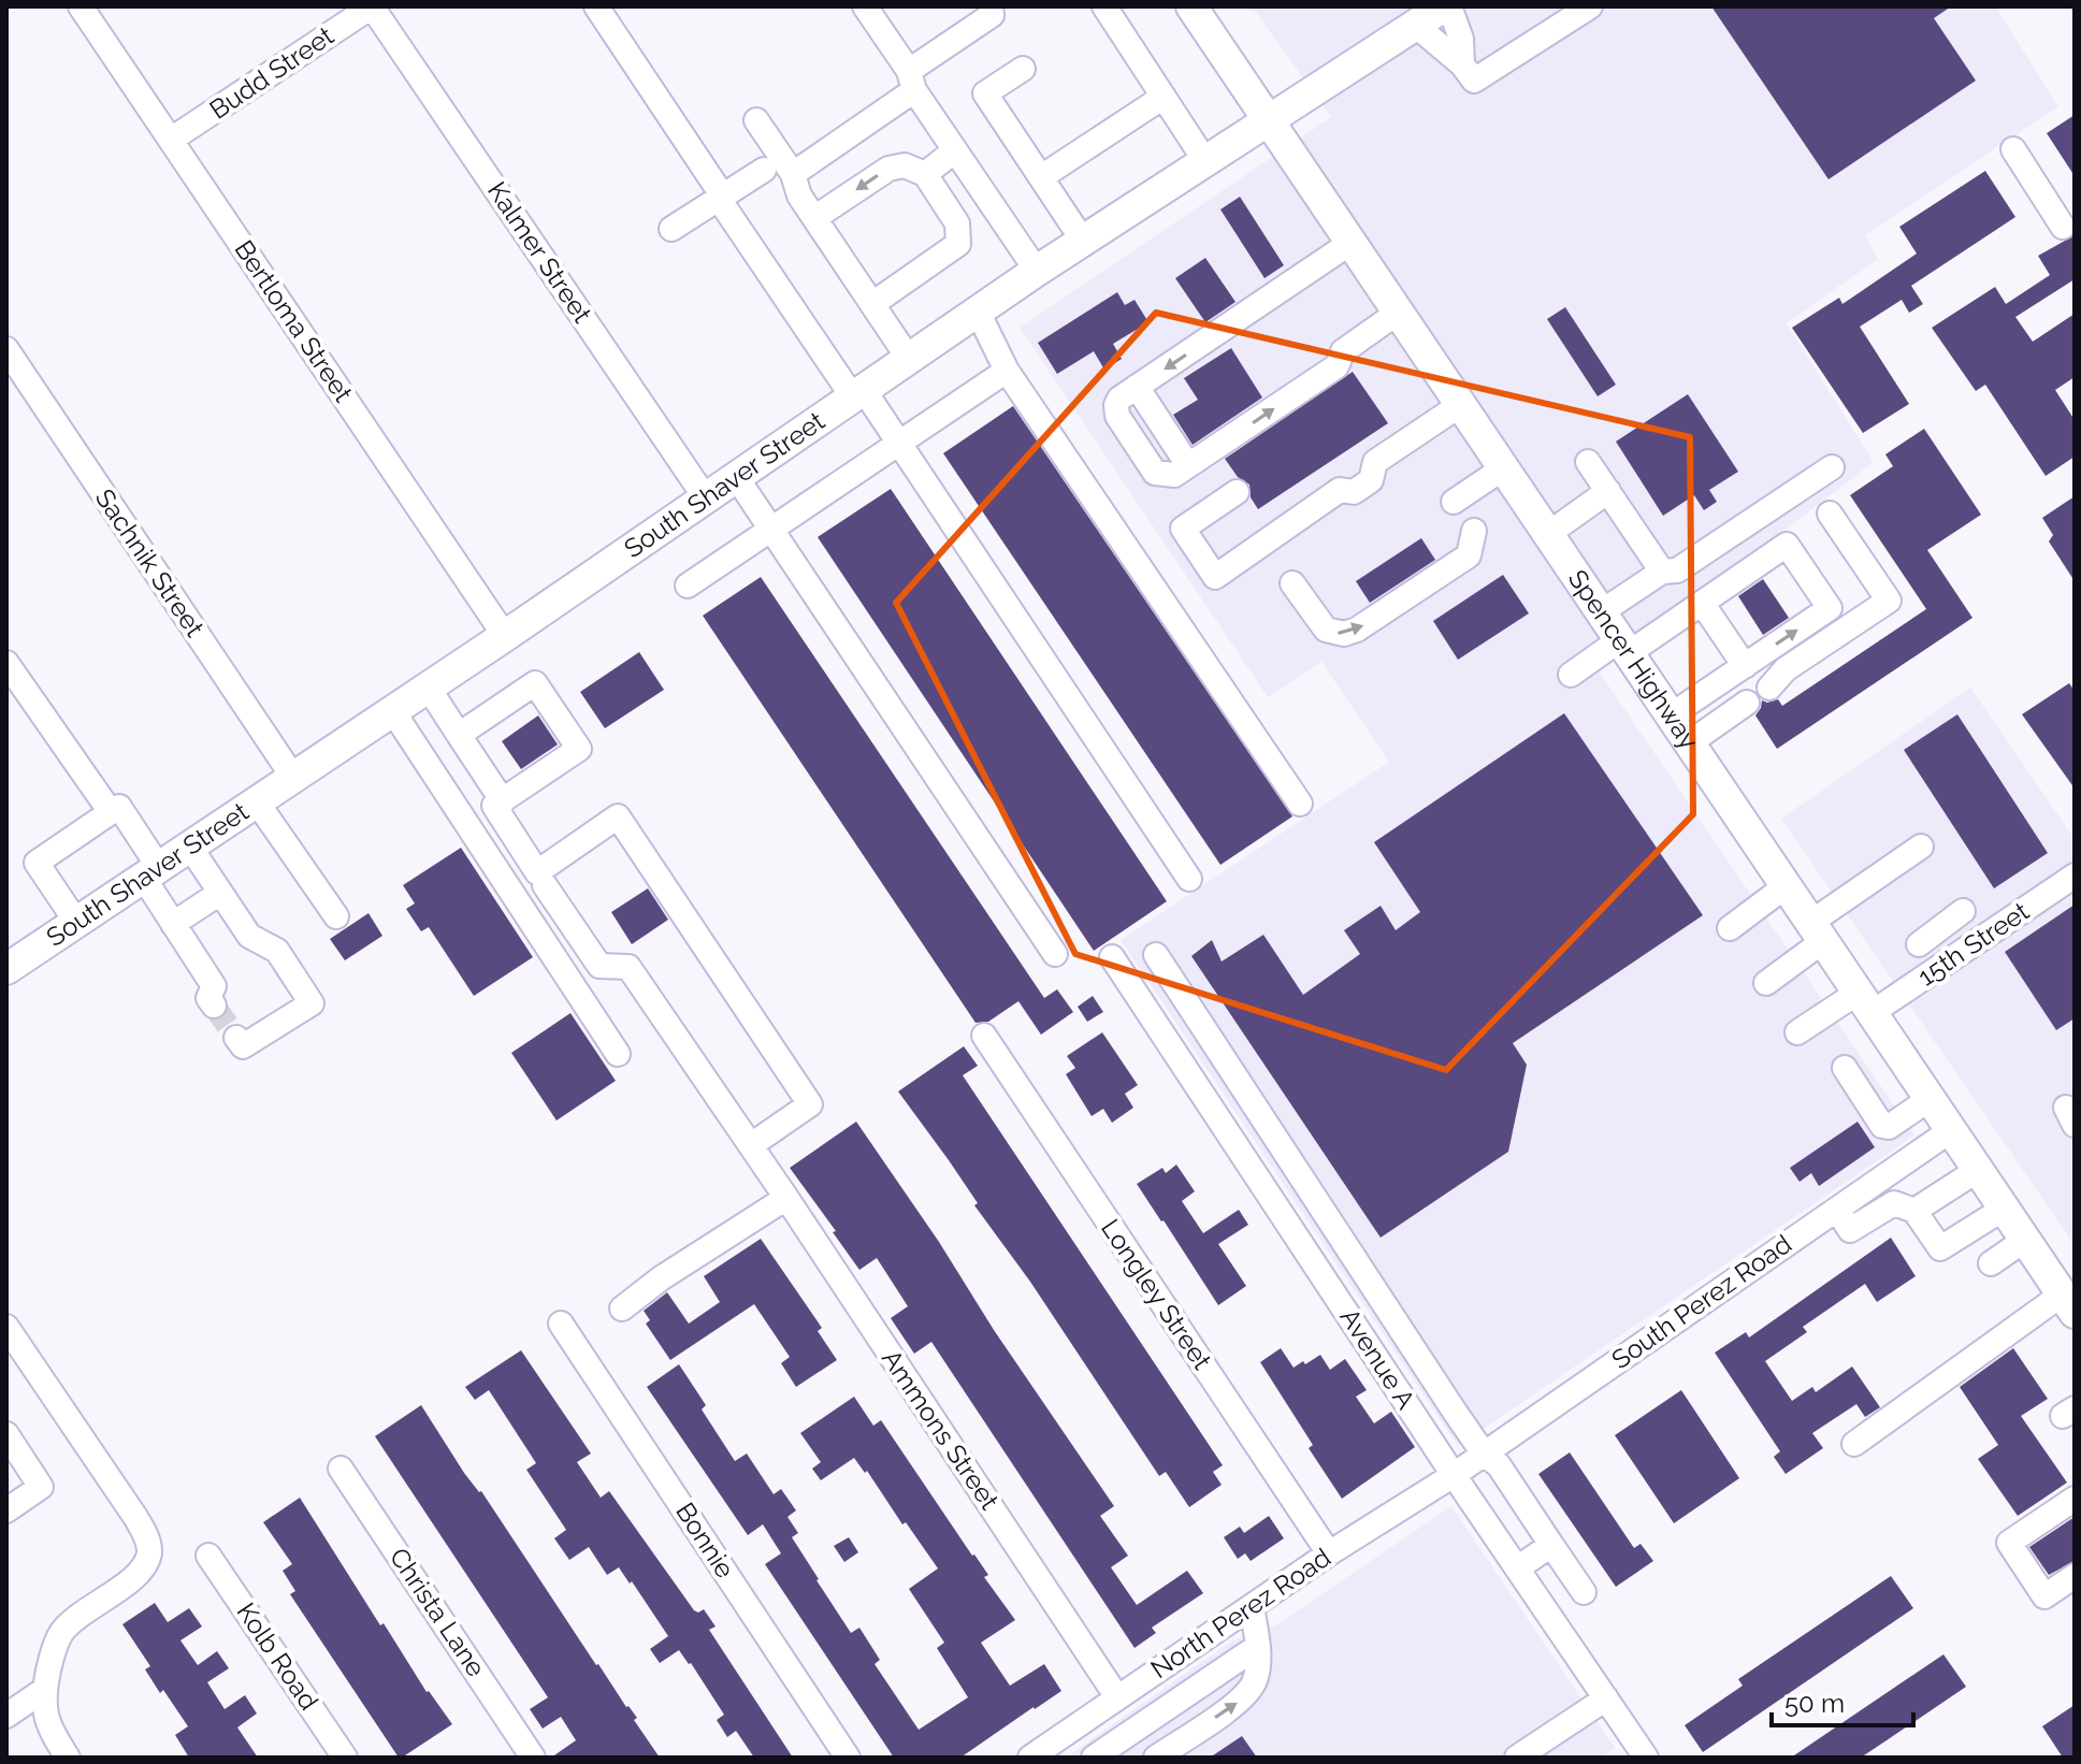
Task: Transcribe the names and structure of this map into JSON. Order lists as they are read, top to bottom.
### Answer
{
  "streets": {
    "main road": ["South Shaver Street", "Spencer Highway"],
    "street": [
      "Budd Street",
      "Kalmer Street",
      "Bertloma Street",
      "Sachnik Street",
      "15th Street",
      "Longley Street",
      "South Perez Road",
      "Avenue A",
      "Ammons Street",
      "Bonnie",
      "Christa Lane",
      "North Perez Road",
      "Kolb Road"
    ]
  },
  "crossings": [
    ["Budd Street", "Kalmer Street"],
    ["Budd Street", "Bertloma Street"],
    ["Kalmer Street", "South Shaver Street"],
    ["Bertloma Street", "South Shaver Street"],
    ["South Shaver Street", "Sachnik Street"],
    ["South Shaver Street", "Spencer Highway"],
    ["Spencer Highway", "15th Street"],
    ["Spencer Highway", "South Perez Road"],
    ["Longley Street", "North Perez Road"],
    ["South Perez Road", "Avenue A"],
    ["South Perez Road", "North Perez Road"],
    ["Avenue A", "North Perez Road"],
    ["Ammons Street", "North Perez Road"]
  ],
  "scale_bar": "50 m"
}
